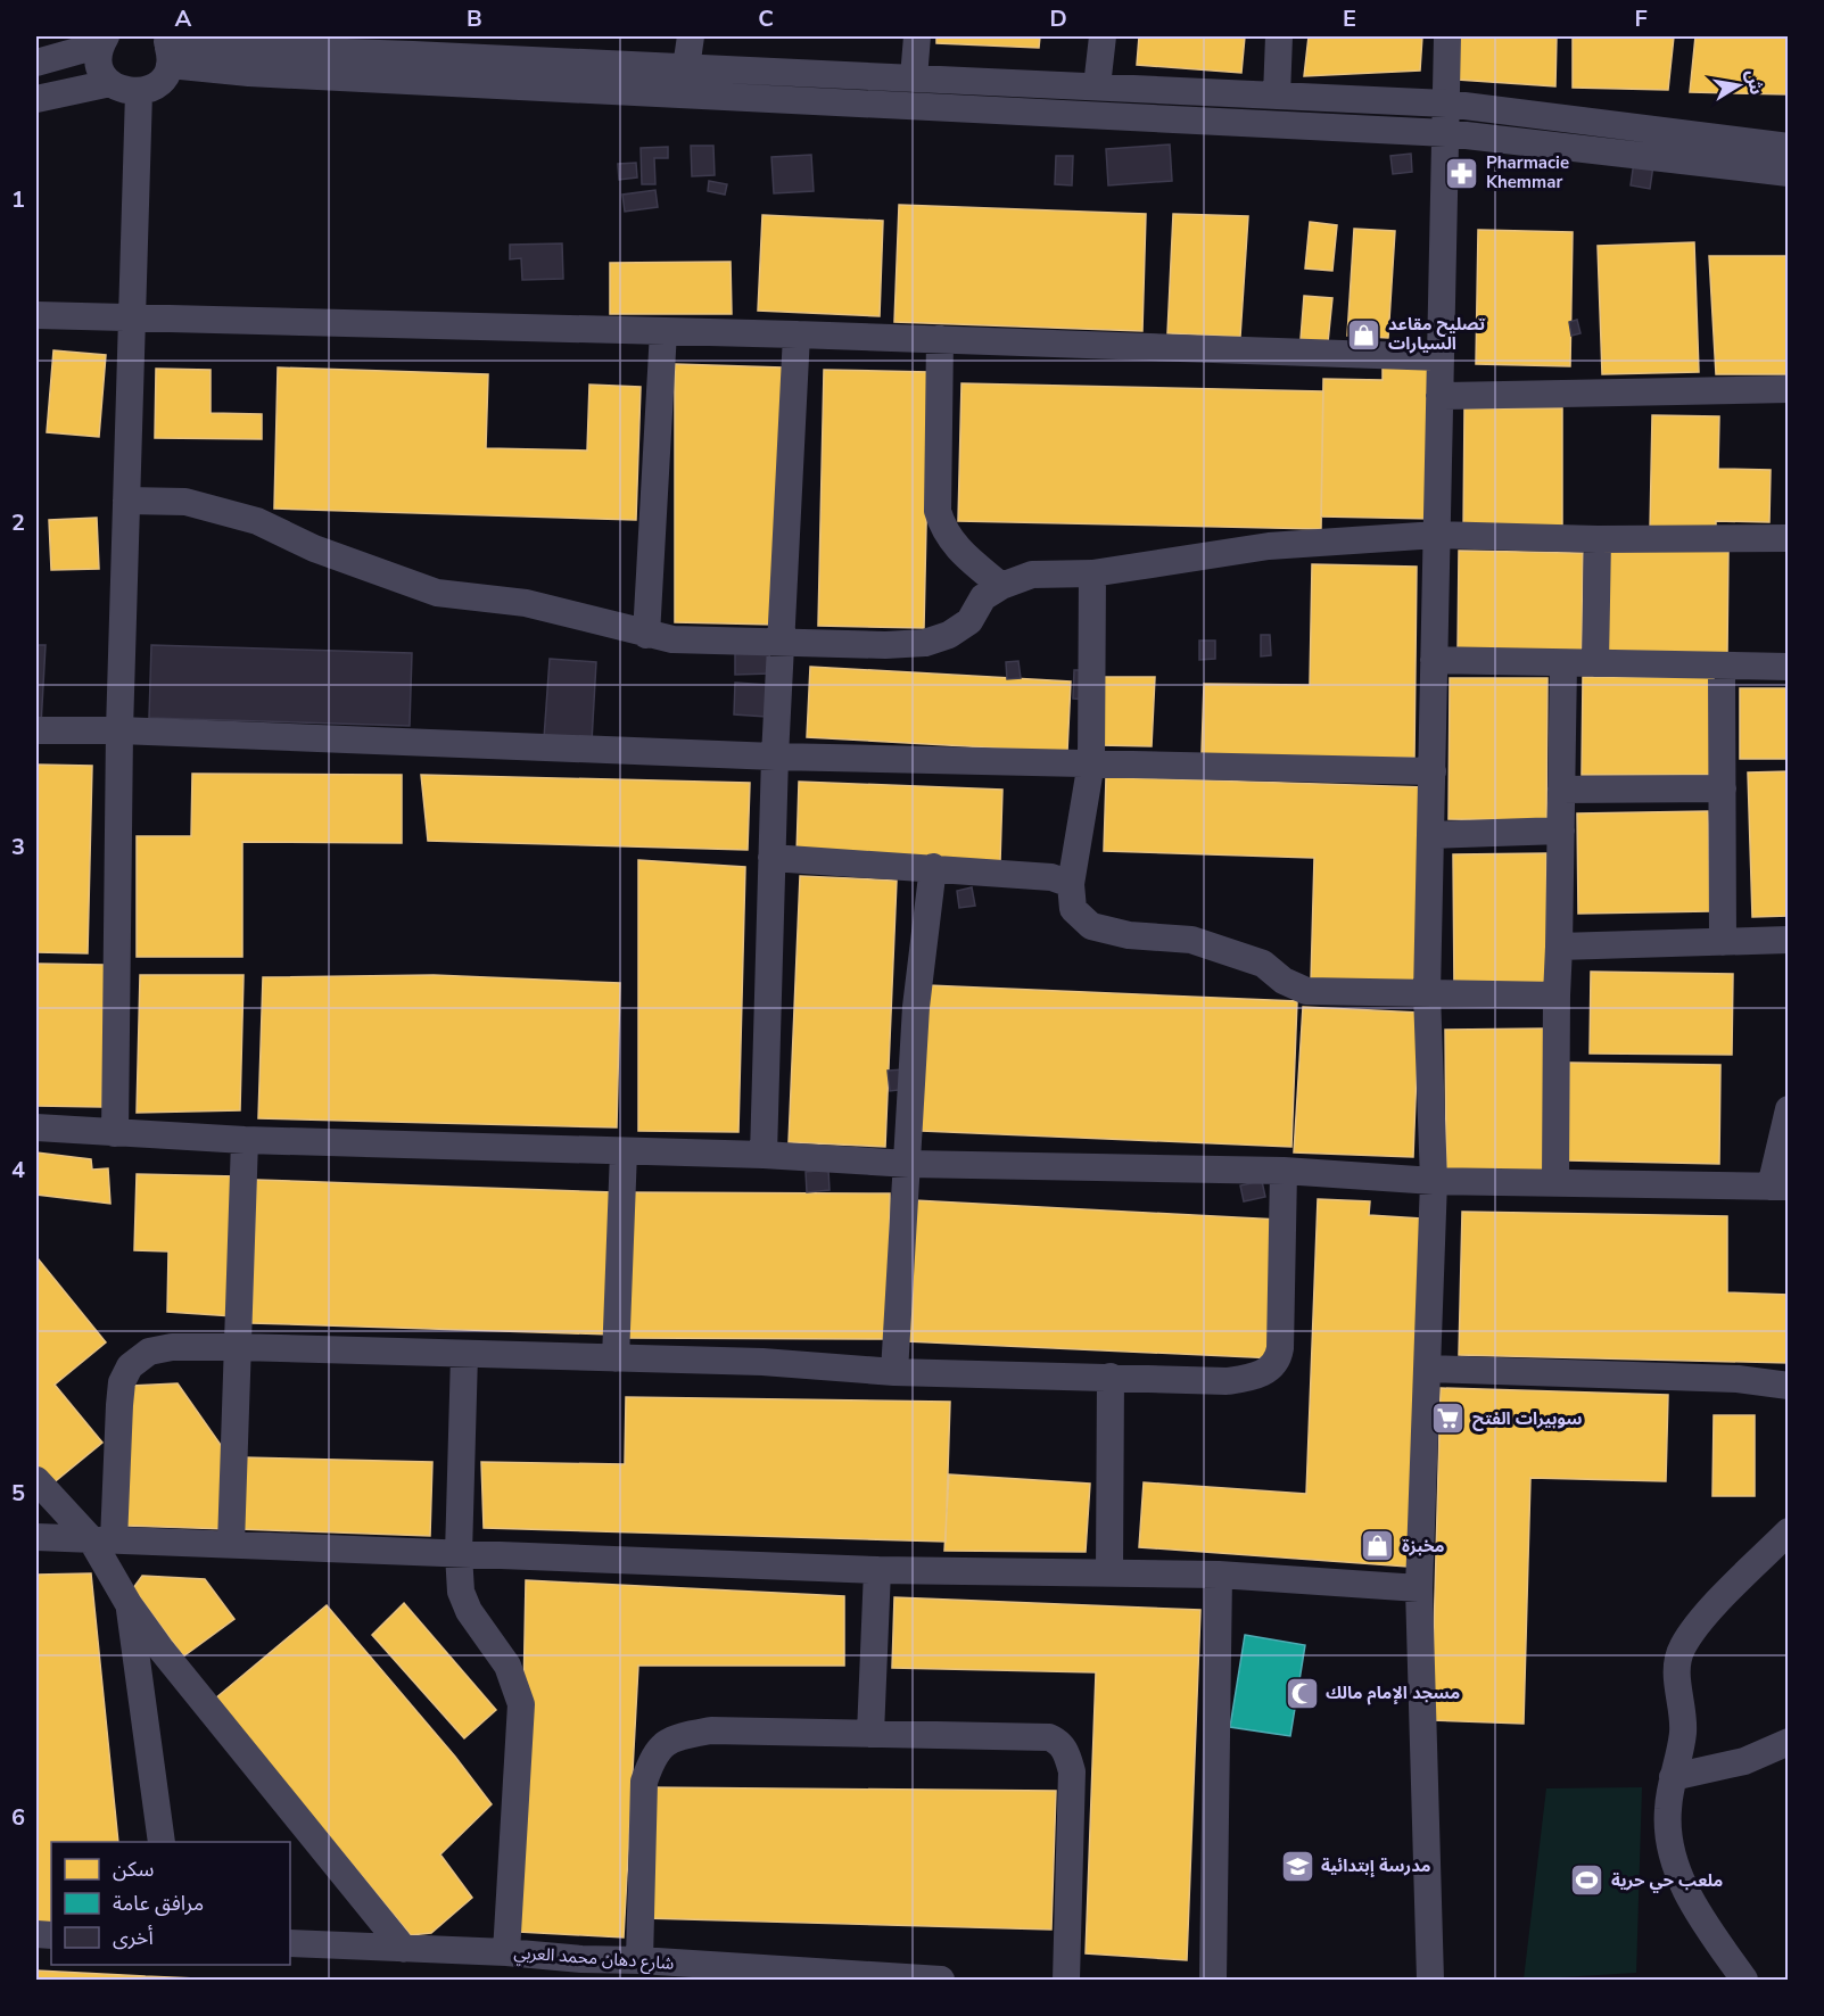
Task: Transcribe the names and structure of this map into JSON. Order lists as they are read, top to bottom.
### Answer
{
  "streets": {
    "street": ["شارع دهان محمد العربي"]
  },
  "places": {
    "pharmacy": ["Pharmacie Khemmar"],
    "shop": ["تصليح مقاعد السيارات", "مخبزة"],
    "supermarket": ["سوبيرات الفتح"],
    "mosque": ["مسجد الإمام مالك"],
    "school or university": ["مدرسة إبتدائية"],
    "sports": ["ملعب حي حرية"]
  },
  "legend": ["سكن", "مرافق عامة", "أخرى"],
  "north": "right",
  "grid": {
    "columns": [
      "A",
      "B",
      "C",
      "D",
      "E",
      "F"
    ],
    "rows": [
      "1",
      "2",
      "3",
      "4",
      "5",
      "6"
    ]
  }
}
